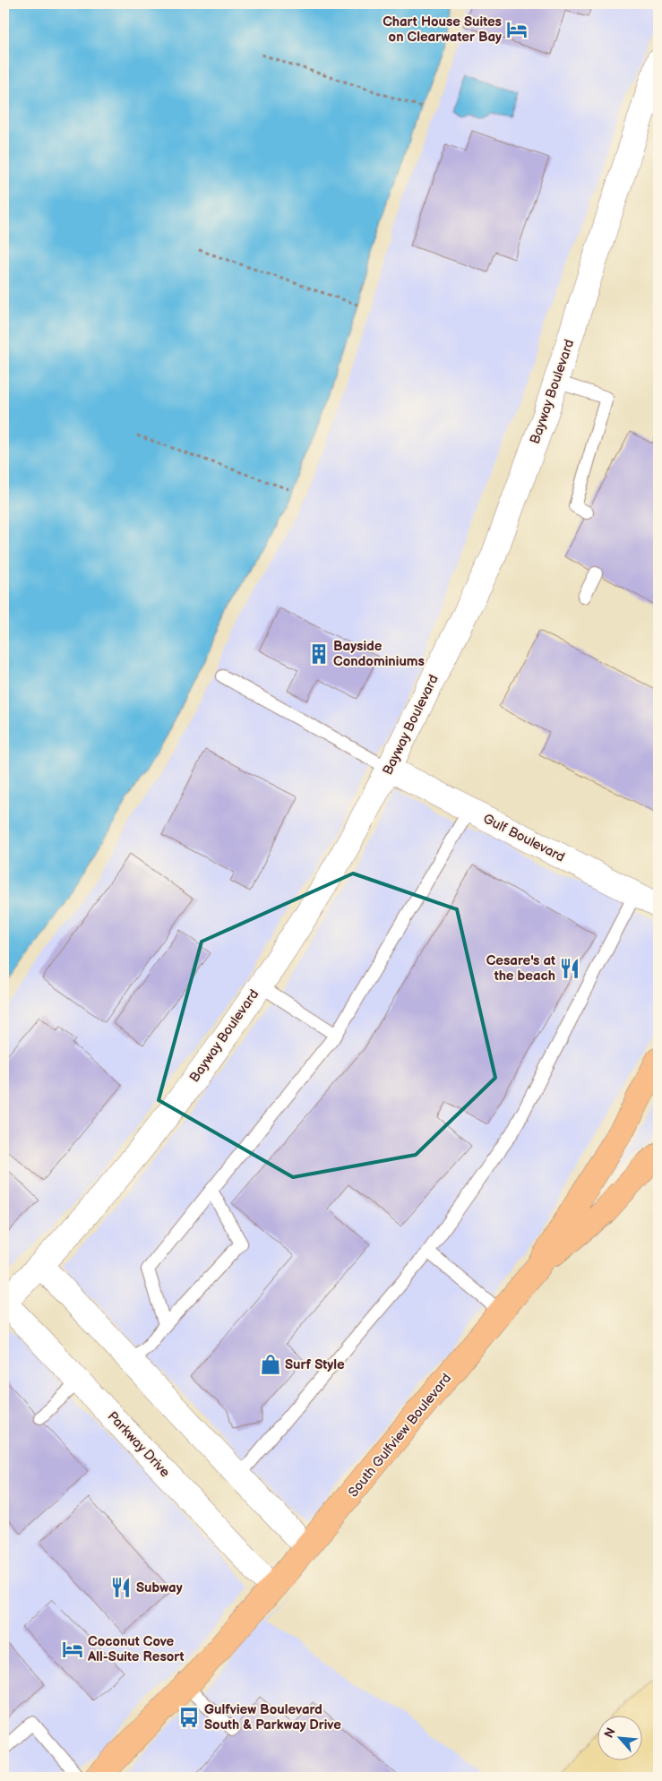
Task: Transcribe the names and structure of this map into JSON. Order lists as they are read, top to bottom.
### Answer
{
  "streets": {
    "main road": ["South Gulfview Boulevard"],
    "street": ["Bayway Boulevard", "Gulf Boulevard", "Parkway Drive"]
  },
  "crossings": [
    ["Bayway Boulevard", "Gulf Boulevard"],
    ["Bayway Boulevard", "Parkway Drive"],
    ["South Gulfview Boulevard", "Parkway Drive"]
  ],
  "places": {
    "hotel": ["Chart House Suites on Clearwater Bay", "Coconut Cove All-Suite Resort"],
    "building": ["Bayside Condominiums"],
    "restaurant": ["Cesare's at the beach", "Subway"],
    "shop": ["Surf Style"],
    "bus stop": ["Gulfview Boulevard South & Parkway Drive"]
  },
  "north": "top left"
}
